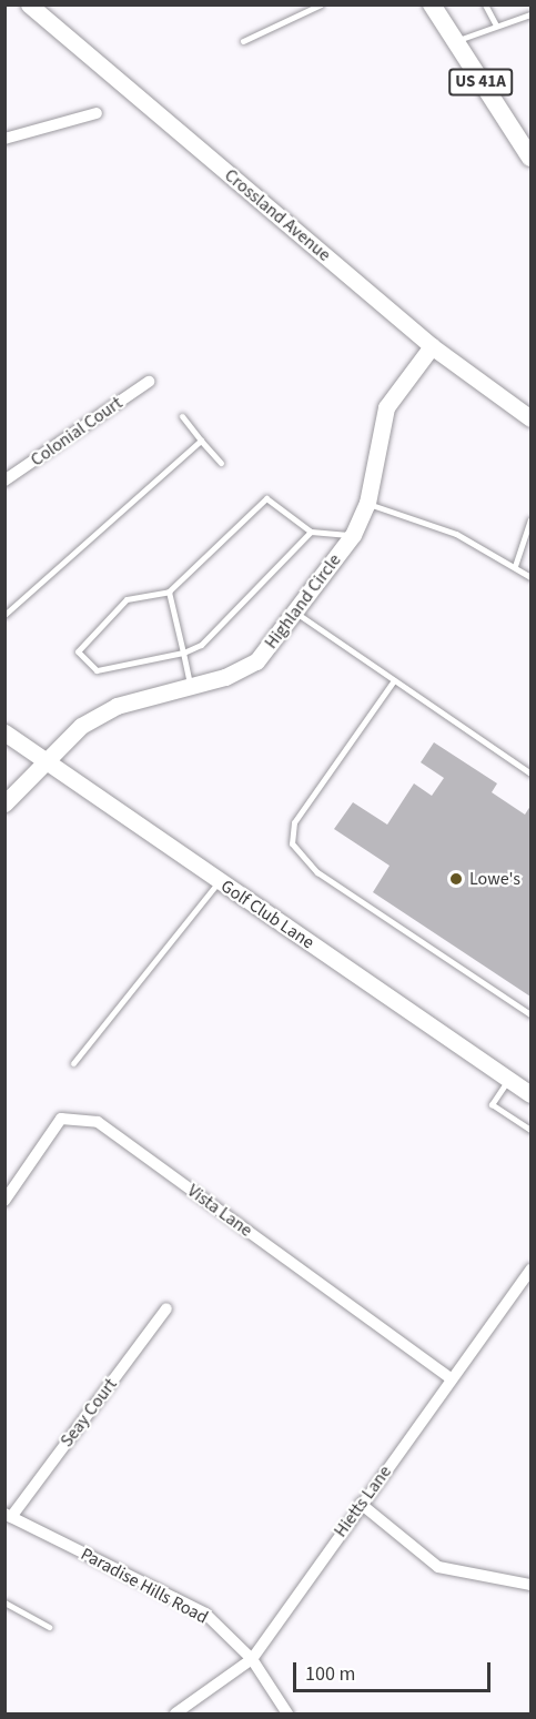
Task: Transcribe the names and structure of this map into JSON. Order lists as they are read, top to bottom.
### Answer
{
  "streets": {
    "main road": ["US 41A"],
    "street": [
      "Crossland Avenue",
      "Colonial Court",
      "Highland Circle",
      "Golf Club Lane",
      "Vista Lane",
      "Seay Court",
      "Hietts Lane",
      "Paradise Hills Road"
    ]
  },
  "crossings": [
    ["Crossland Avenue", "Highland Circle"],
    ["Highland Circle", "Golf Club Lane"],
    ["Vista Lane", "Hietts Lane"],
    ["Seay Court", "Paradise Hills Road"],
    ["Hietts Lane", "Paradise Hills Road"]
  ],
  "places": ["Lowe's"],
  "scale_bar": "100 m"
}
